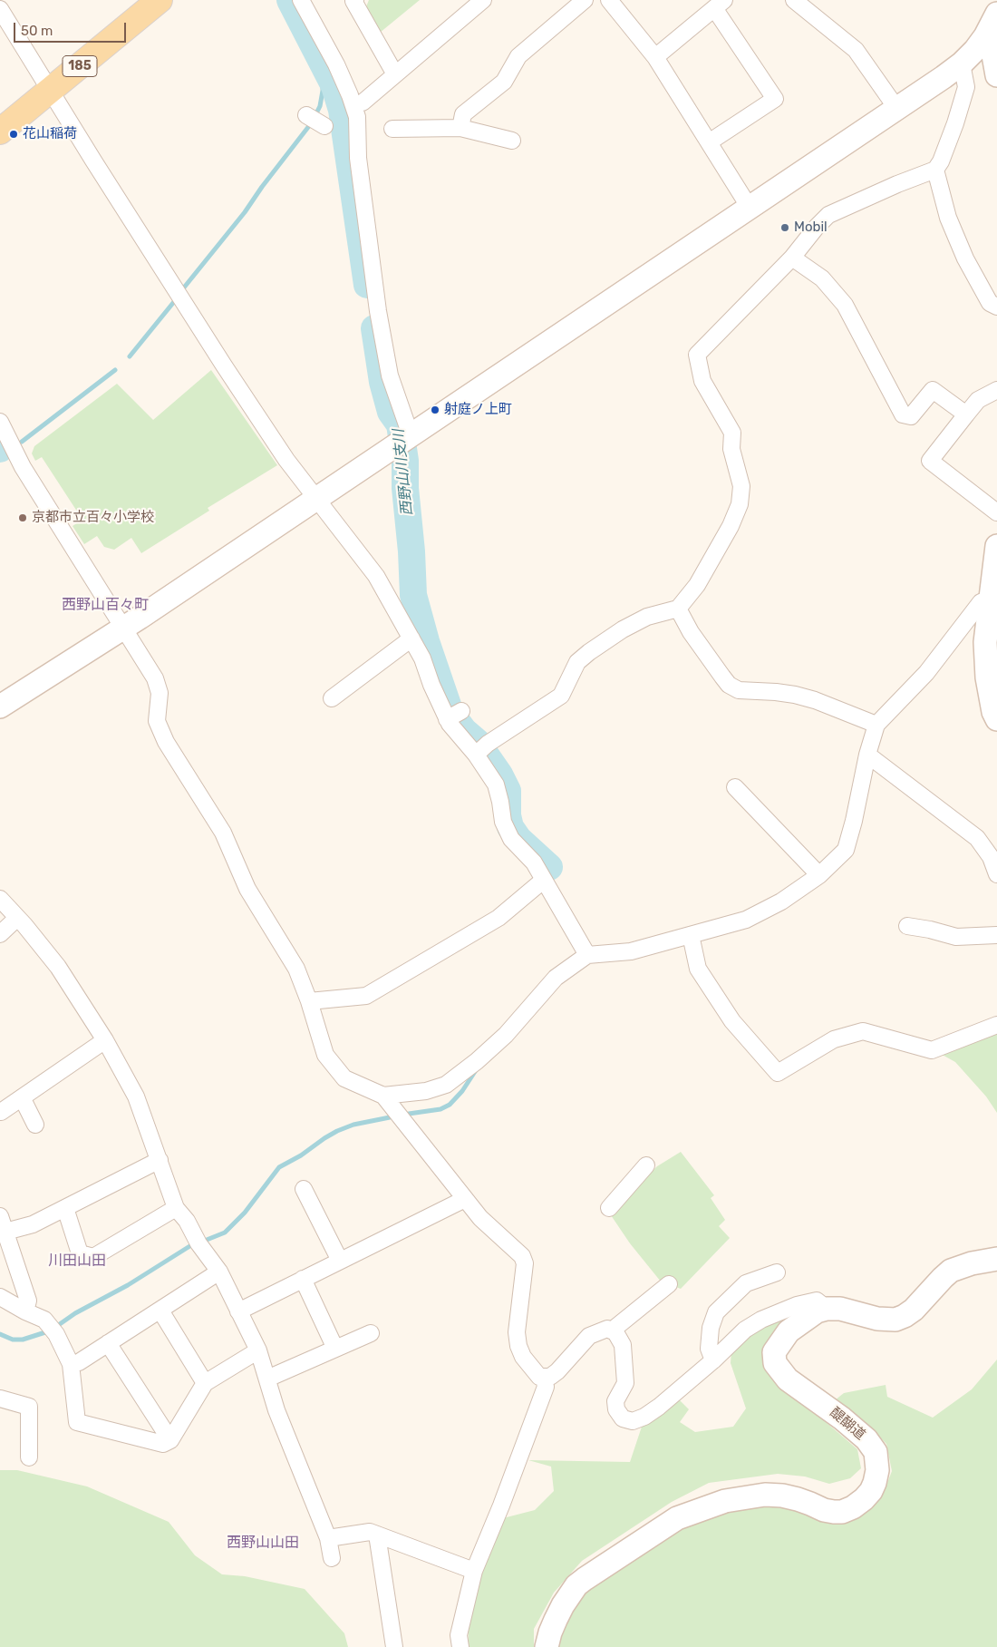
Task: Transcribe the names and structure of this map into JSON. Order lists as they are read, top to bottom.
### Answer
{
  "streets": {
    "main road": ["185"],
    "street": ["醍醐道"]
  },
  "districts": ["西野山百々町", "川田山田", "西野山山田"],
  "water": ["西野山川支川"],
  "places": [
    "花山稲荷",
    "Mobil",
    "射庭ノ上町",
    "京都市立百々小学校"
  ],
  "scale_bar": "50 m"
}
